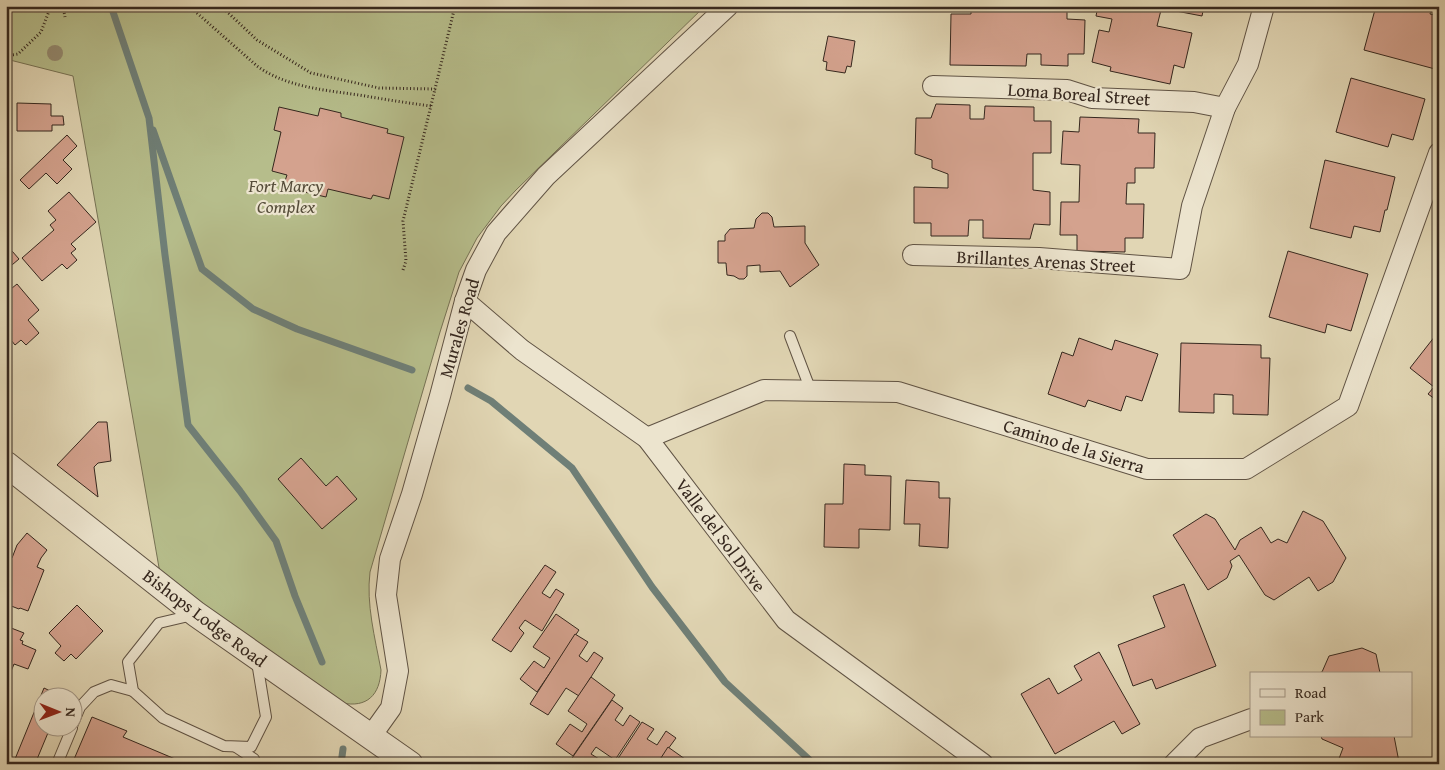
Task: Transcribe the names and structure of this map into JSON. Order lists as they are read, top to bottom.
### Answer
{
  "streets": {
    "street": [
      "Loma Boreal Street",
      "Brillantes Arenas Street",
      "Murales Road",
      "Camino de la Sierra",
      "Valle del Sol Drive",
      "Bishops Lodge Road"
    ]
  },
  "crossings": [
    ["Loma Boreal Street", "Brillantes Arenas Street"],
    ["Murales Road", "Valle del Sol Drive"],
    ["Murales Road", "Bishops Lodge Road"],
    ["Camino de la Sierra", "Valle del Sol Drive"]
  ],
  "parks": ["Fort Marcy Complex"],
  "legend": ["Road", "Park"],
  "north": "right"
}
